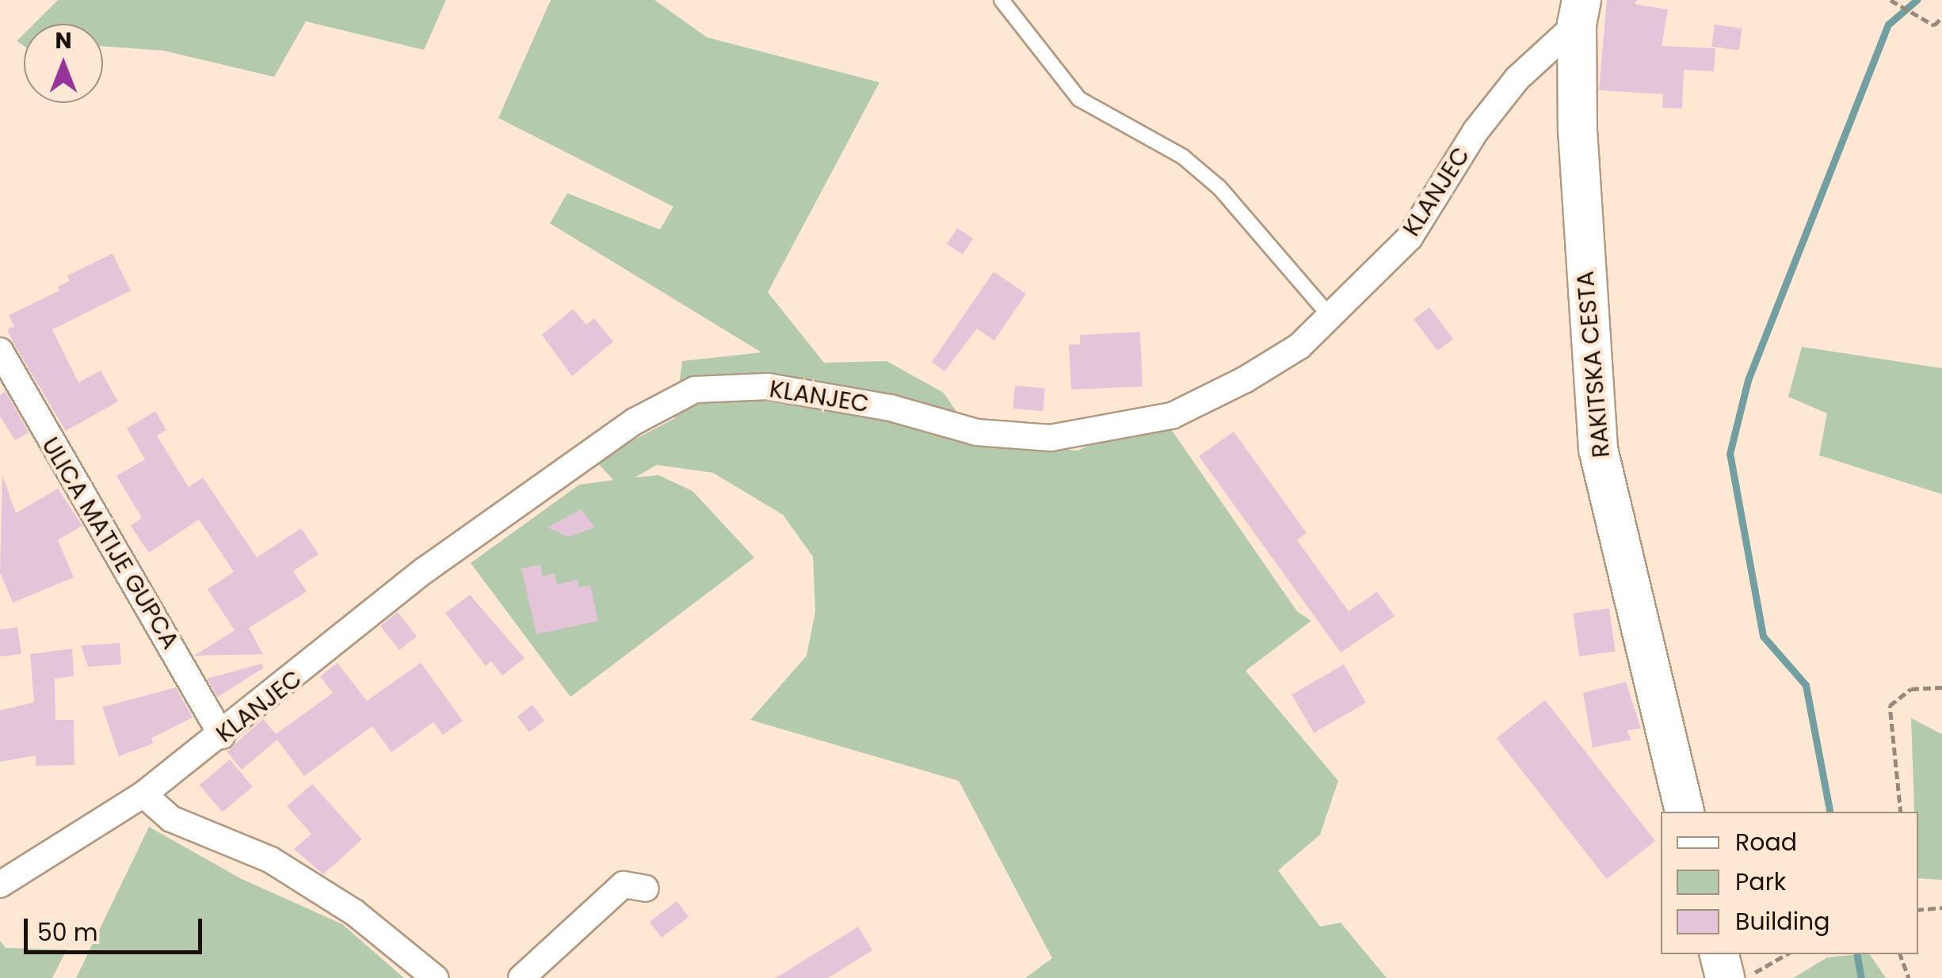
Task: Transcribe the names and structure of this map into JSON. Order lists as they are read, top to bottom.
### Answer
{
  "streets": {
    "main road": ["RAKITSKA CESTA"],
    "street": ["KLANJEC", "ULICA MATIJE GUPCA"]
  },
  "crossings": [
    ["KLANJEC", "RAKITSKA CESTA"],
    ["KLANJEC", "ULICA MATIJE GUPCA"]
  ],
  "legend": ["Road", "Park", "Building"],
  "scale_bar": "50 m",
  "north": "top"
}
